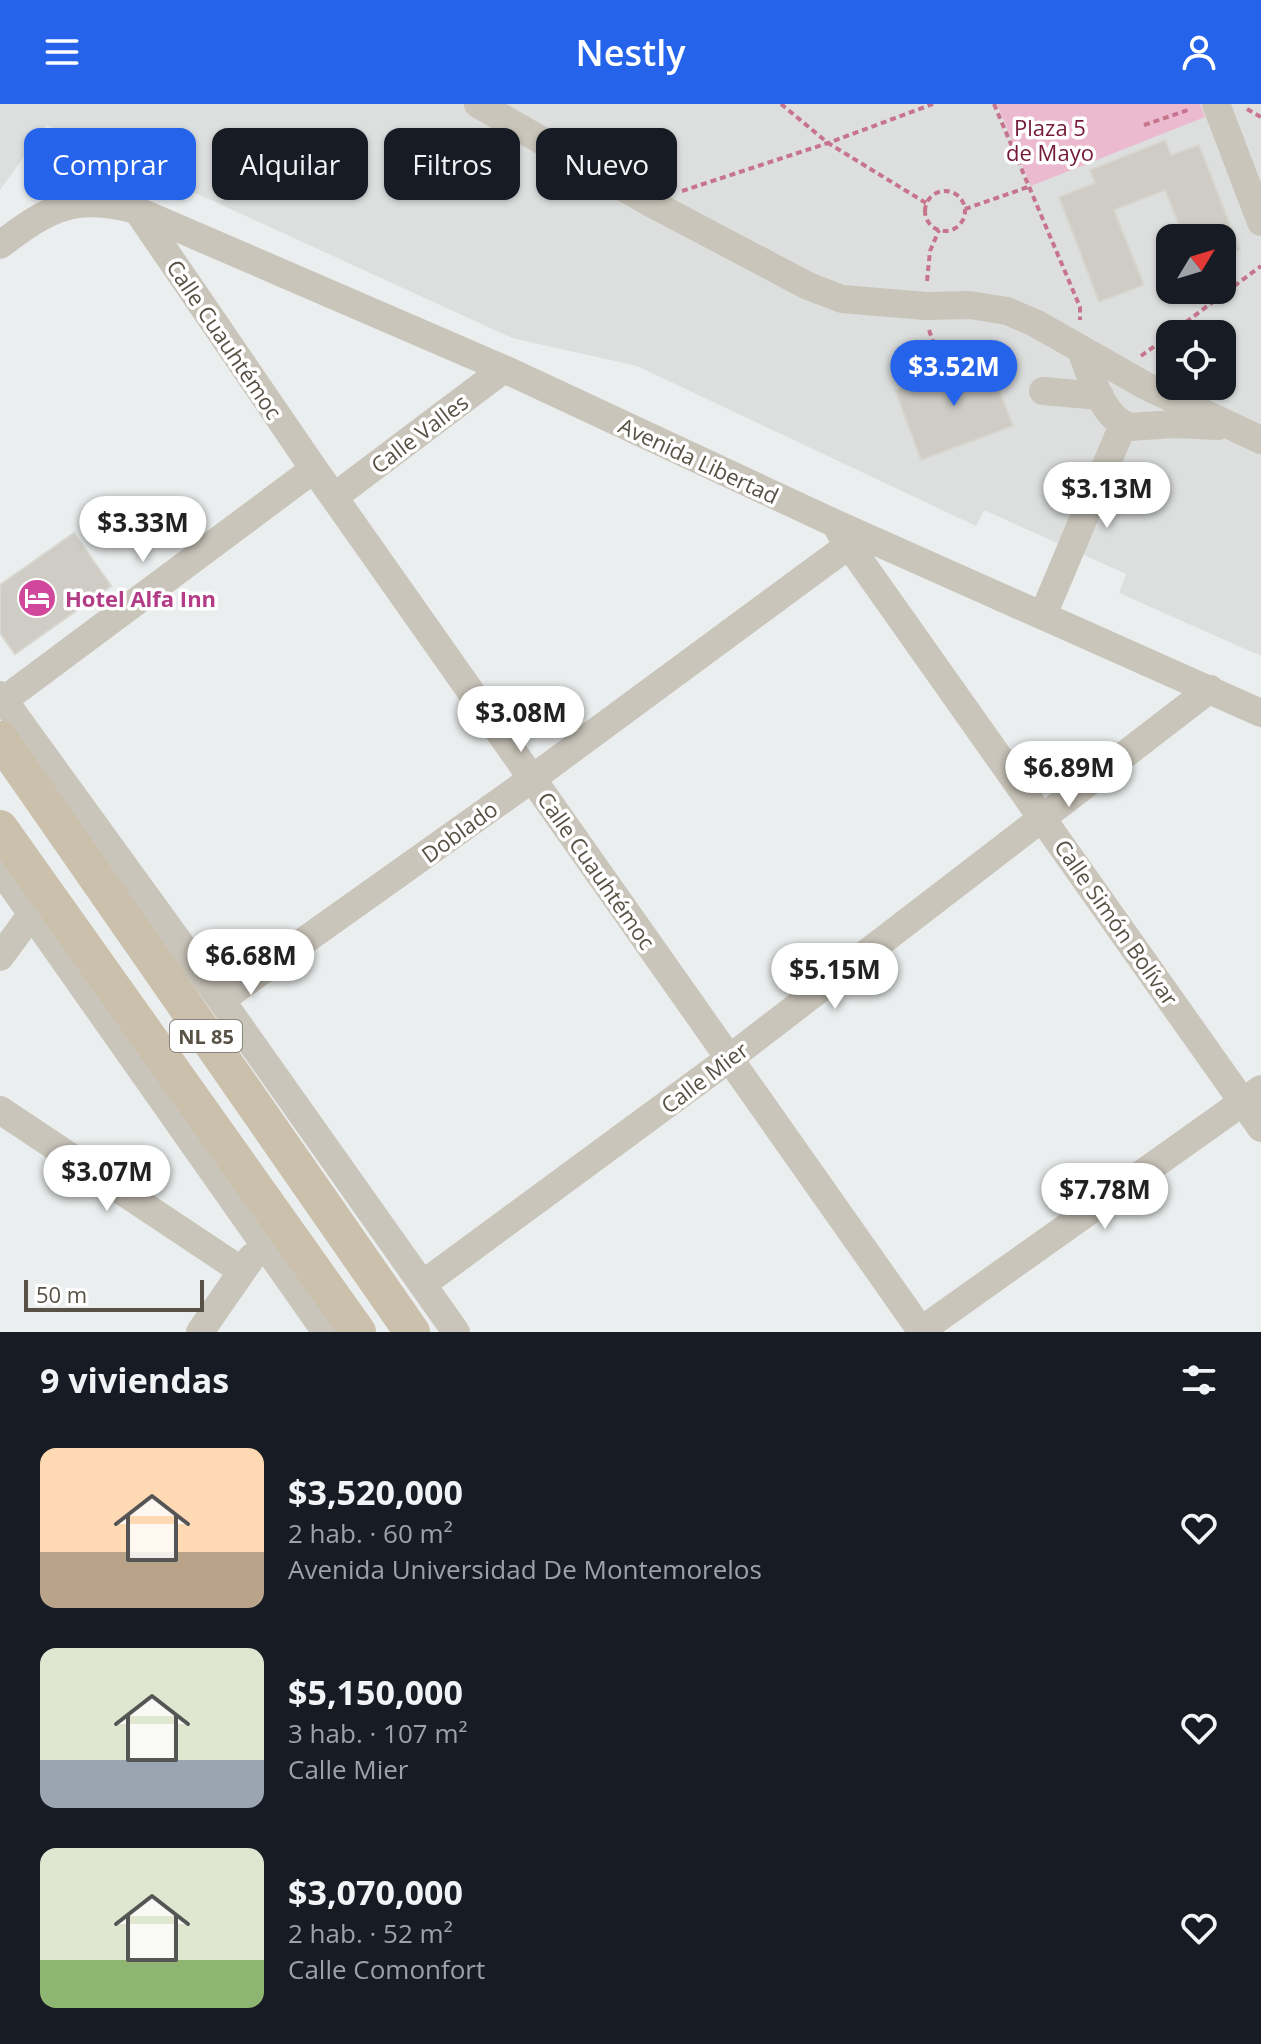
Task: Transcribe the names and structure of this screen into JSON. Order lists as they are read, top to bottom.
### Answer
{
  "streets": {
    "main road": ["NL 85"],
    "street": [
      "Calle Cuauhtémoc",
      "Calle Valles",
      "Avenida Libertad",
      "Doblado",
      "Calle Simón Bolívar",
      "Calle Mier"
    ]
  },
  "crossings": [
    ["Calle Cuauhtémoc", "Calle Valles"],
    ["Calle Cuauhtémoc", "Avenida Libertad"],
    ["Calle Cuauhtémoc", "Doblado"],
    ["Calle Cuauhtémoc", "Calle Mier"],
    ["Calle Valles", "Avenida Libertad"],
    ["Avenida Libertad", "Calle Simón Bolívar"],
    ["Avenida Libertad", "Calle Mier"],
    ["Doblado", "Calle Simón Bolívar"],
    ["Calle Simón Bolívar", "Calle Mier"]
  ],
  "parks": ["Plaza 5 de Mayo"],
  "places": {
    "hotel": ["Hotel Alfa Inn"]
  },
  "scale_bar": "50 m",
  "north": "top right",
  "page": {
    "header": "Nestly",
    "chip": [
      "Comprar",
      "Alquilar",
      "Filtros",
      "Nuevo"
    ],
    "price": [
      "$3.52M",
      "$3.13M",
      "$3.33M",
      "$3.08M",
      "$6.89M",
      "$6.68M",
      "$5.15M",
      "$3.07M",
      "$7.78M"
    ],
    "scale": "50 m",
    "heading": "9 viviendas",
    "list": [
      {
        "name": "$3,520,000",
        "note": "2 hab. · 60 m² · Avenida Universidad De Montemorelos"
      },
      {
        "name": "$5,150,000",
        "note": "3 hab. · 107 m² · Calle Mier"
      },
      {
        "name": "$3,070,000",
        "note": "2 hab. · 52 m² · Calle Comonfort"
      }
    ]
  }
}
